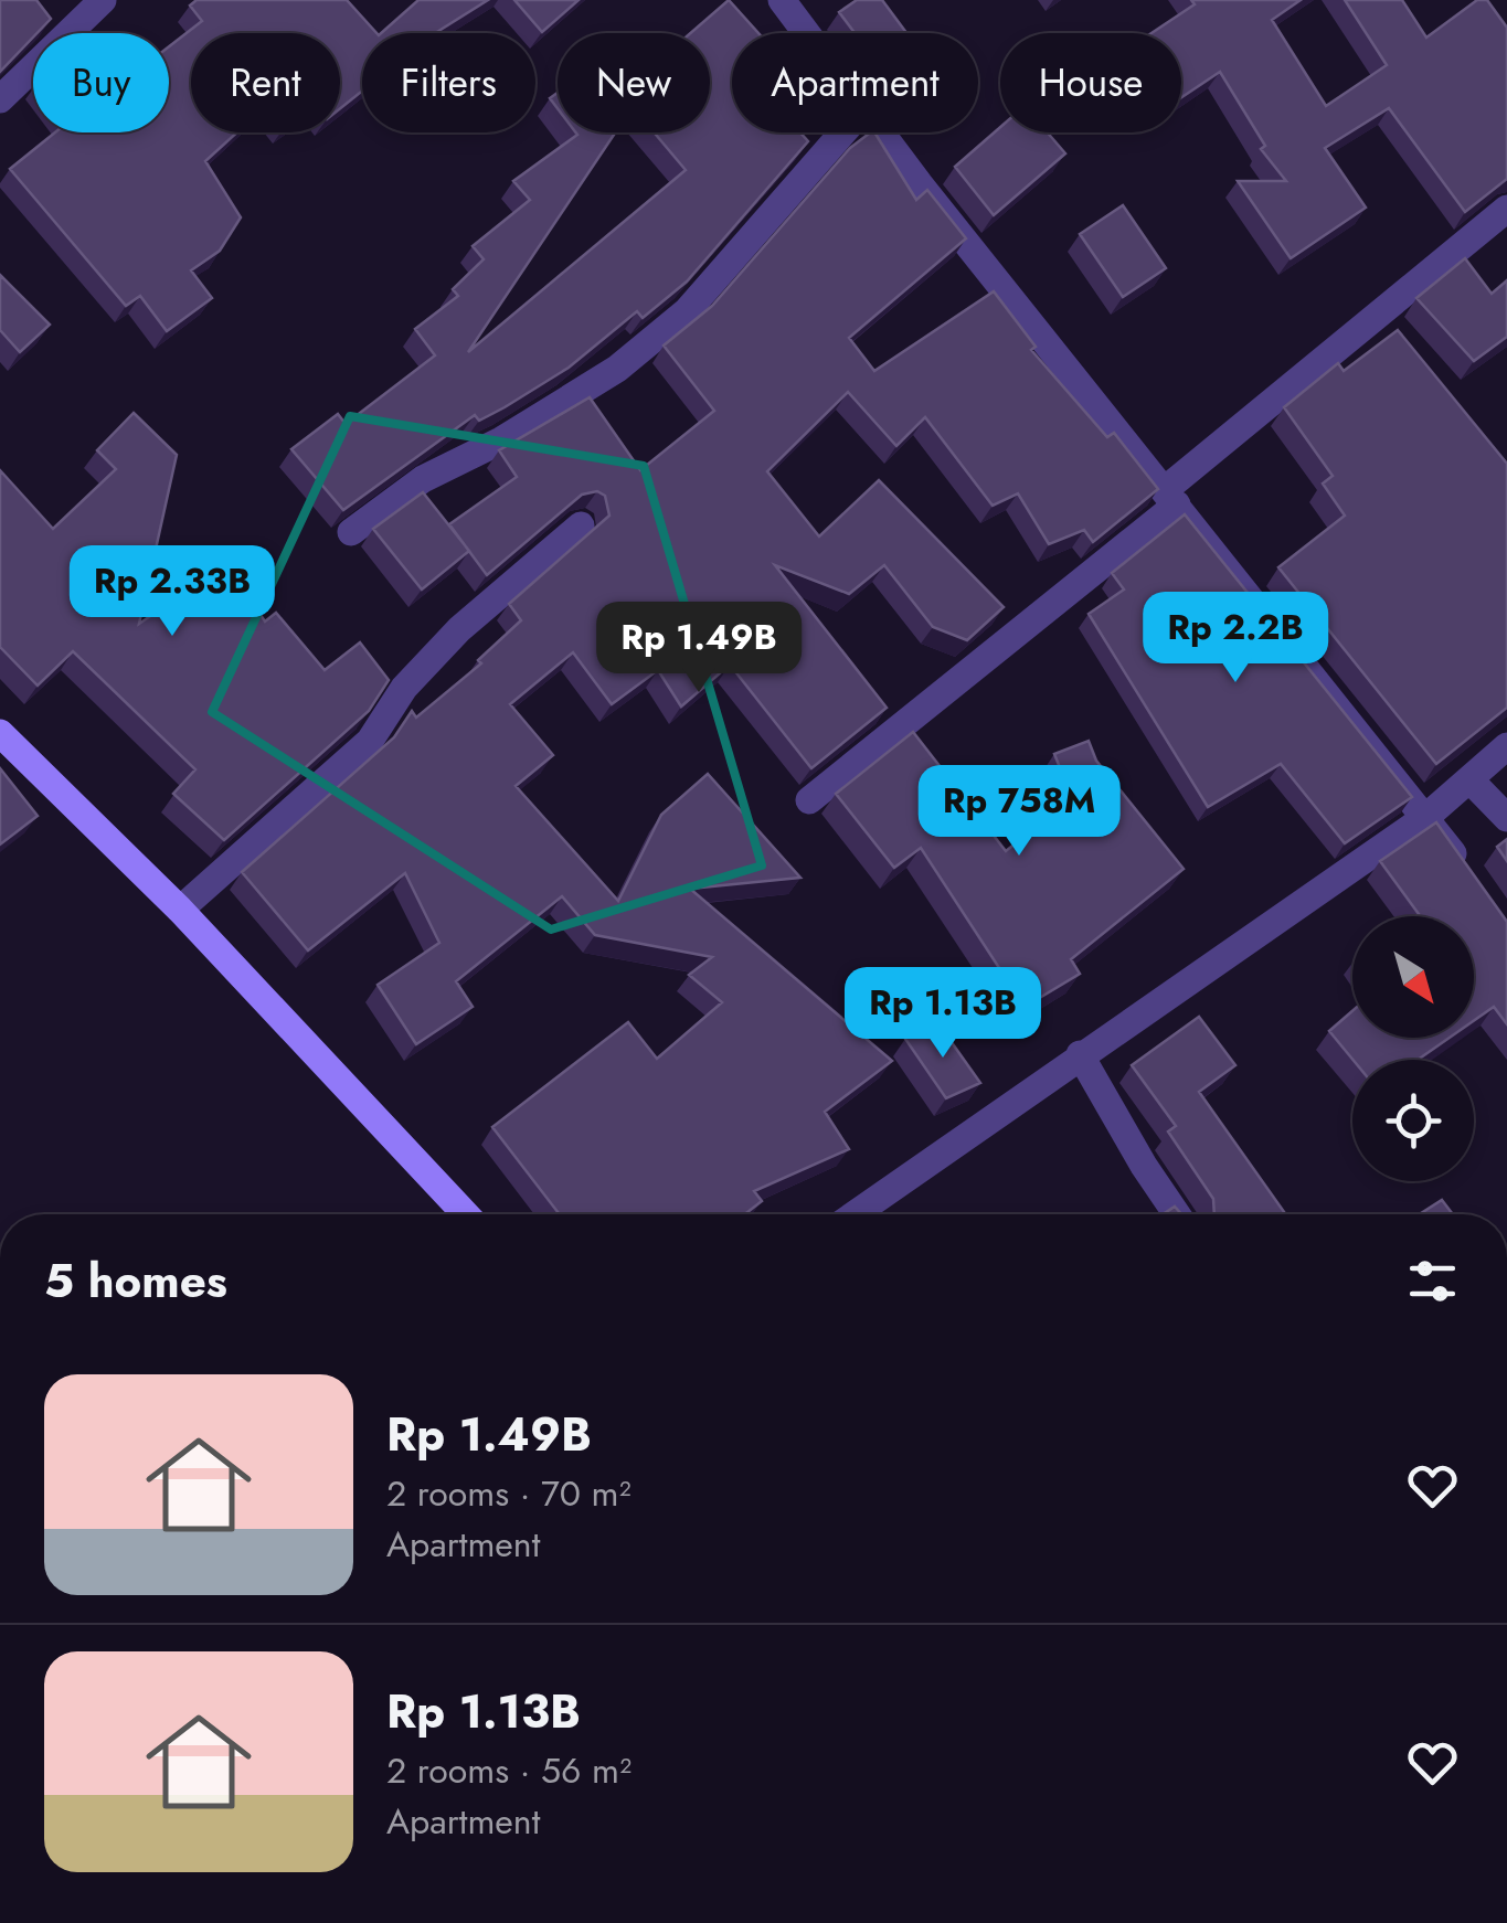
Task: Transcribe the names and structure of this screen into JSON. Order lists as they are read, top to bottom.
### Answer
{
  "north": "bottom right",
  "page": {
    "chip": [
      "Buy",
      "Rent",
      "Filters",
      "New",
      "Apartment",
      "House"
    ],
    "price": [
      "Rp 2.33B",
      "Rp 2.2B",
      "Rp 1.49B",
      "Rp 758M",
      "Rp 1.13B"
    ],
    "heading": "5 homes",
    "list": [
      {
        "name": "Rp 1.49B",
        "note": "2 rooms · 70 m² · Apartment"
      },
      {
        "name": "Rp 1.13B",
        "note": "2 rooms · 56 m² · Apartment"
      }
    ]
  }
}
